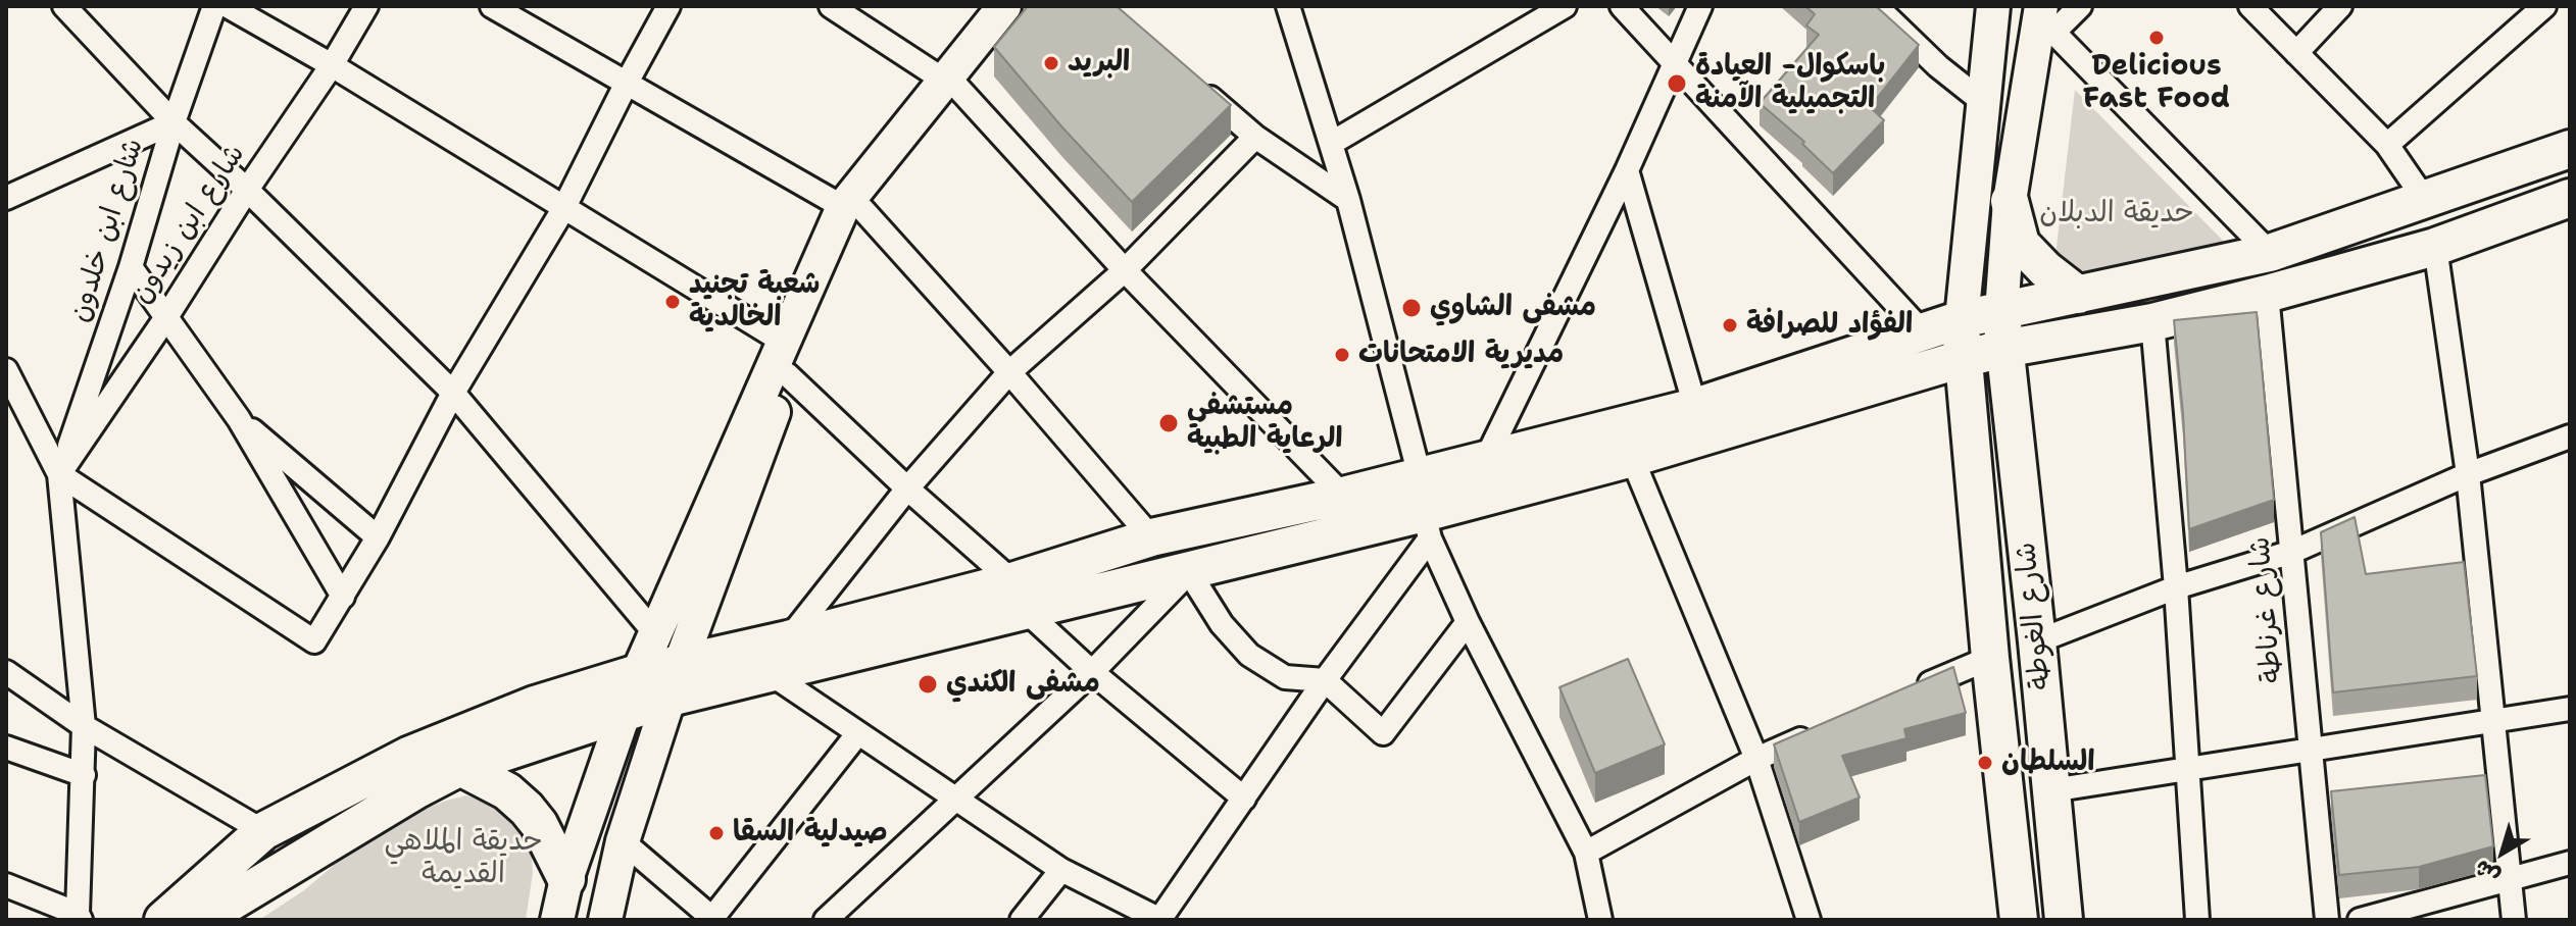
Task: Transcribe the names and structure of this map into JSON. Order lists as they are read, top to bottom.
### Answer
{
  "streets": {
    "main road": ["شارع الغوطة"],
    "street": ["شارع ابن زيدون", "شارع ابن خلدون", "شارع غرناطة"]
  },
  "crossings": [
    ["شارع ابن زيدون", "شارع ابن خلدون"]
  ],
  "parks": ["حديقة الدبلان", "حديقة الملاهي القديمة"],
  "places": [
    "Delicious Fast Food",
    "البريد",
    "باسكوال- العيادة التجميلية الآمنة",
    "شعبة تجنيد الخالدية",
    "مشفى الشاوي",
    "الفؤاد للصرافة",
    "مديرية الامتحانات",
    "مستشفى الرعاية الطبية",
    "مشفى الكندي",
    "السلطان",
    "صيدلية السقا"
  ],
  "north": "bottom left"
}
